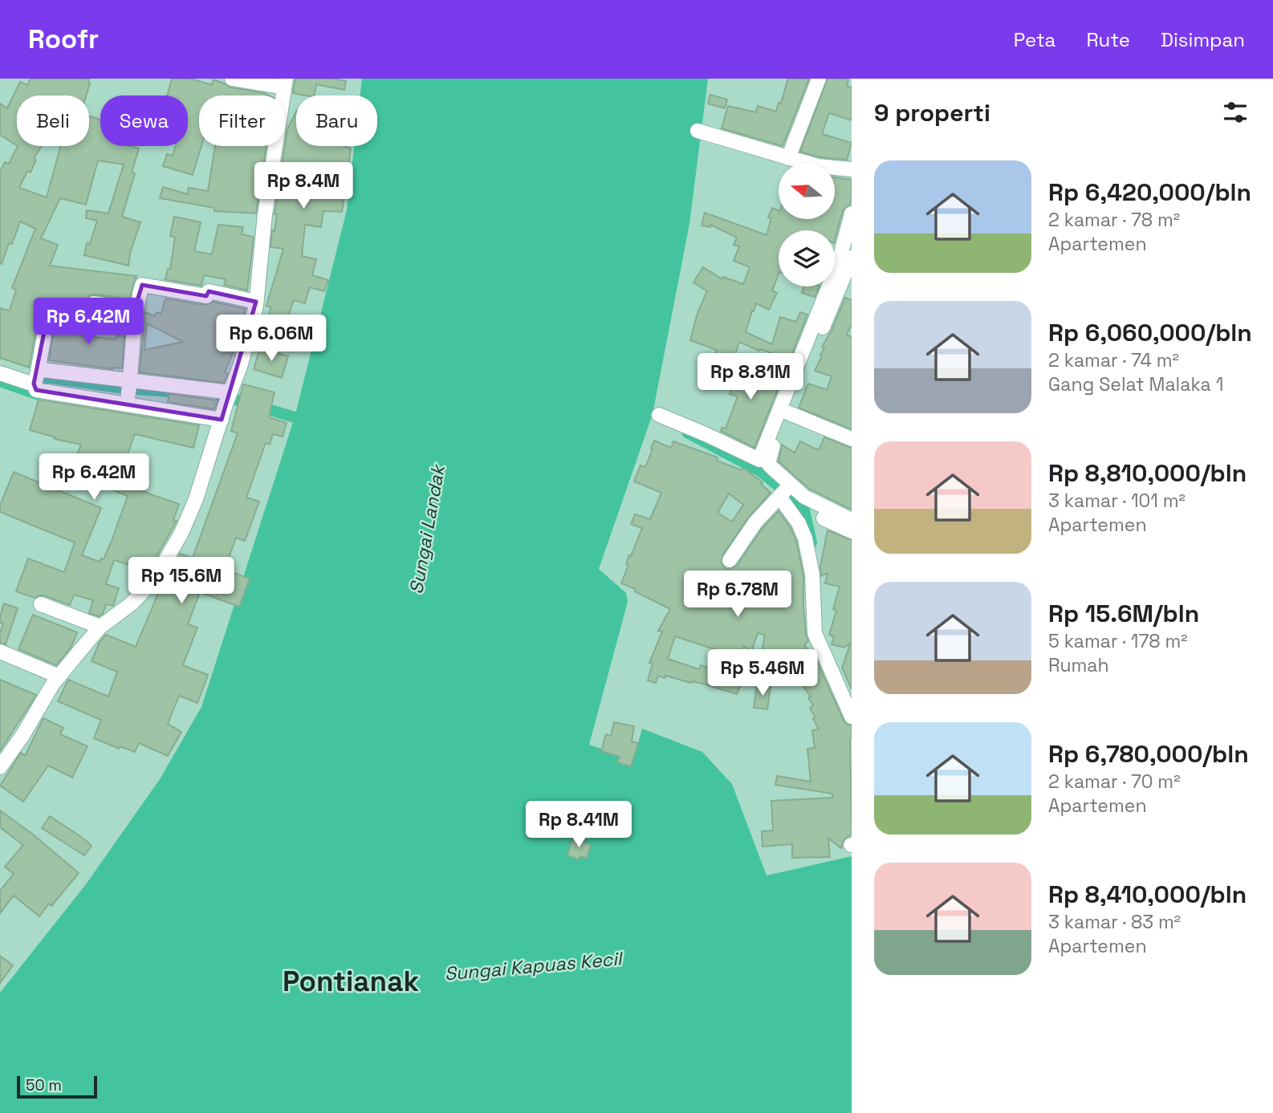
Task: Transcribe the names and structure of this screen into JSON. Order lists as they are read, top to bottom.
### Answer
{
  "districts": ["Pontianak"],
  "water": ["Sungai Landak", "Sungai Kapuas Kecil"],
  "scale_bar": "50 m",
  "north": "left",
  "page": {
    "header": "Roofr",
    "nav": ["Peta", "Rute", "Disimpan"],
    "heading": "9 properti",
    "chip": [
      "Beli",
      "Sewa",
      "Filter",
      "Baru"
    ],
    "list": [
      {
        "name": "Rp 6,420,000/bln",
        "note": "2 kamar · 78 m² · Apartemen"
      },
      {
        "name": "Rp 6,060,000/bln",
        "note": "2 kamar · 74 m² · Gang Selat Malaka 1"
      },
      {
        "name": "Rp 8,810,000/bln",
        "note": "3 kamar · 101 m² · Apartemen"
      },
      {
        "name": "Rp 15.6M/bln",
        "note": "5 kamar · 178 m² · Rumah"
      },
      {
        "name": "Rp 6,780,000/bln",
        "note": "2 kamar · 70 m² · Apartemen"
      },
      {
        "name": "Rp 8,410,000/bln",
        "note": "3 kamar · 83 m² · Apartemen"
      }
    ],
    "price": [
      "Rp 8.4M",
      "Rp 6.42M",
      "Rp 6.06M",
      "Rp 8.81M",
      "Rp 6.42M",
      "Rp 15.6M",
      "Rp 6.78M",
      "Rp 5.46M",
      "Rp 8.41M"
    ],
    "scale": "50 m"
  }
}
